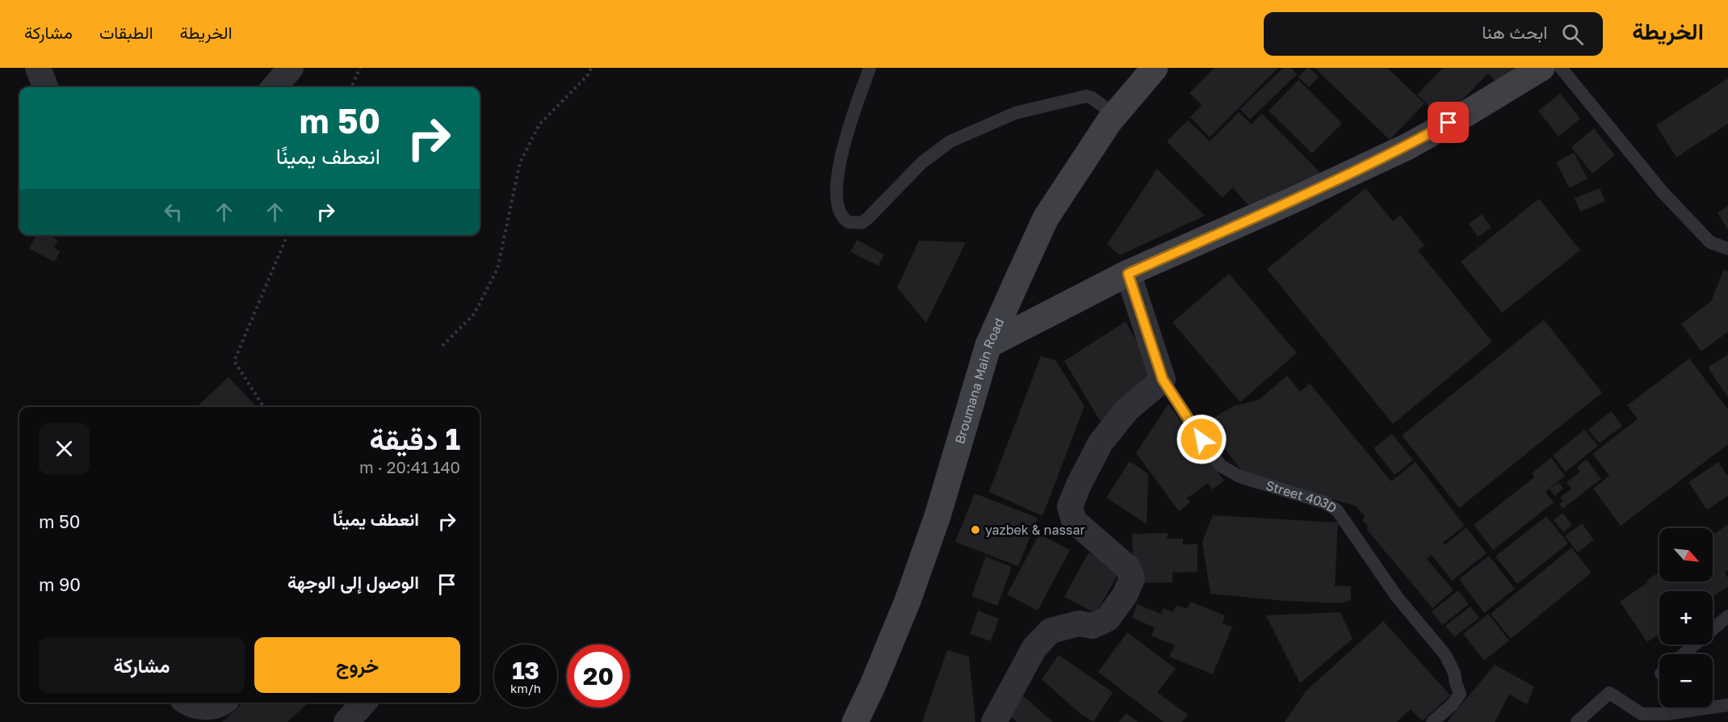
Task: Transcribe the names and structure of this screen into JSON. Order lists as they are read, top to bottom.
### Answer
{
  "streets": {
    "main road": ["Broumana Main Road"],
    "street": ["Street 403D"]
  },
  "places": ["yazbek & nassar"],
  "north": "bottom right",
  "page": {
    "header": "الخريطة",
    "search": "ابحث هنا",
    "nav": ["الخريطة", "الطبقات", "مشاركة"],
    "turn": ["50 m", "انعطف يمينًا"],
    "heading": ["1 دقيقة", "140 m · 20:41"],
    "list": [
      {
        "name": "انعطف يمينًا",
        "value": "50 m"
      },
      {
        "name": "الوصول إلى الوجهة",
        "value": "90 m"
      }
    ],
    "map_buttons": ["+", "−"],
    "buttons": ["خروج", "مشاركة"],
    "speed": "13 km/h",
    "limit": "20"
  }
}
